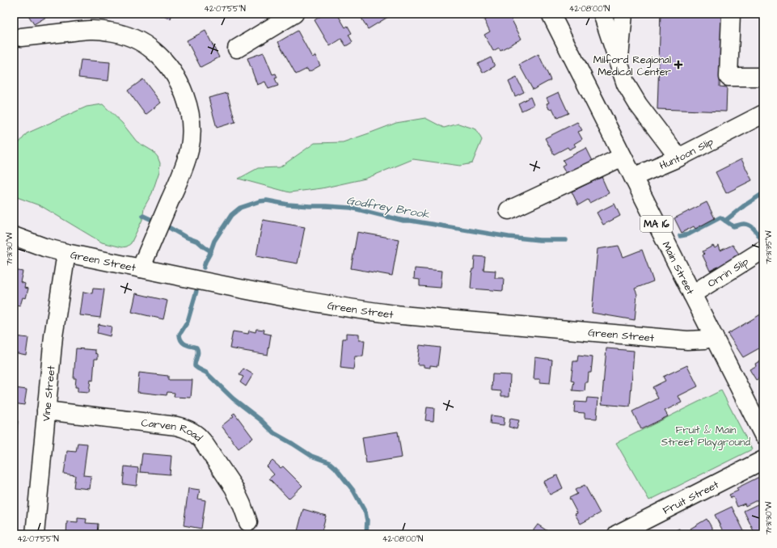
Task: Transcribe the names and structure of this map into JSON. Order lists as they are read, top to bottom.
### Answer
{
  "streets": {
    "street": [
      "Huntoon Slip",
      "MA 16",
      "Green Street",
      "Main Street",
      "Orrin Slip",
      "Vine Street",
      "Carven Road",
      "Fruit Street"
    ]
  },
  "crossings": [
    ["Huntoon Slip", "Main Street"],
    ["Green Street", "Main Street"],
    ["Green Street", "Vine Street"],
    ["Main Street", "Orrin Slip"],
    ["Vine Street", "Carven Road"]
  ],
  "water": ["Godfrey Brook"],
  "parks": ["Fruit & Main Street Playground"],
  "places": {
    "health": ["Milford Regional Medical Center"]
  },
  "coordinates": [
    "42°07'55\"N",
    "42°08'00\"N",
    "71°31'35\"W",
    "71°31'30\"W"
  ]
}
